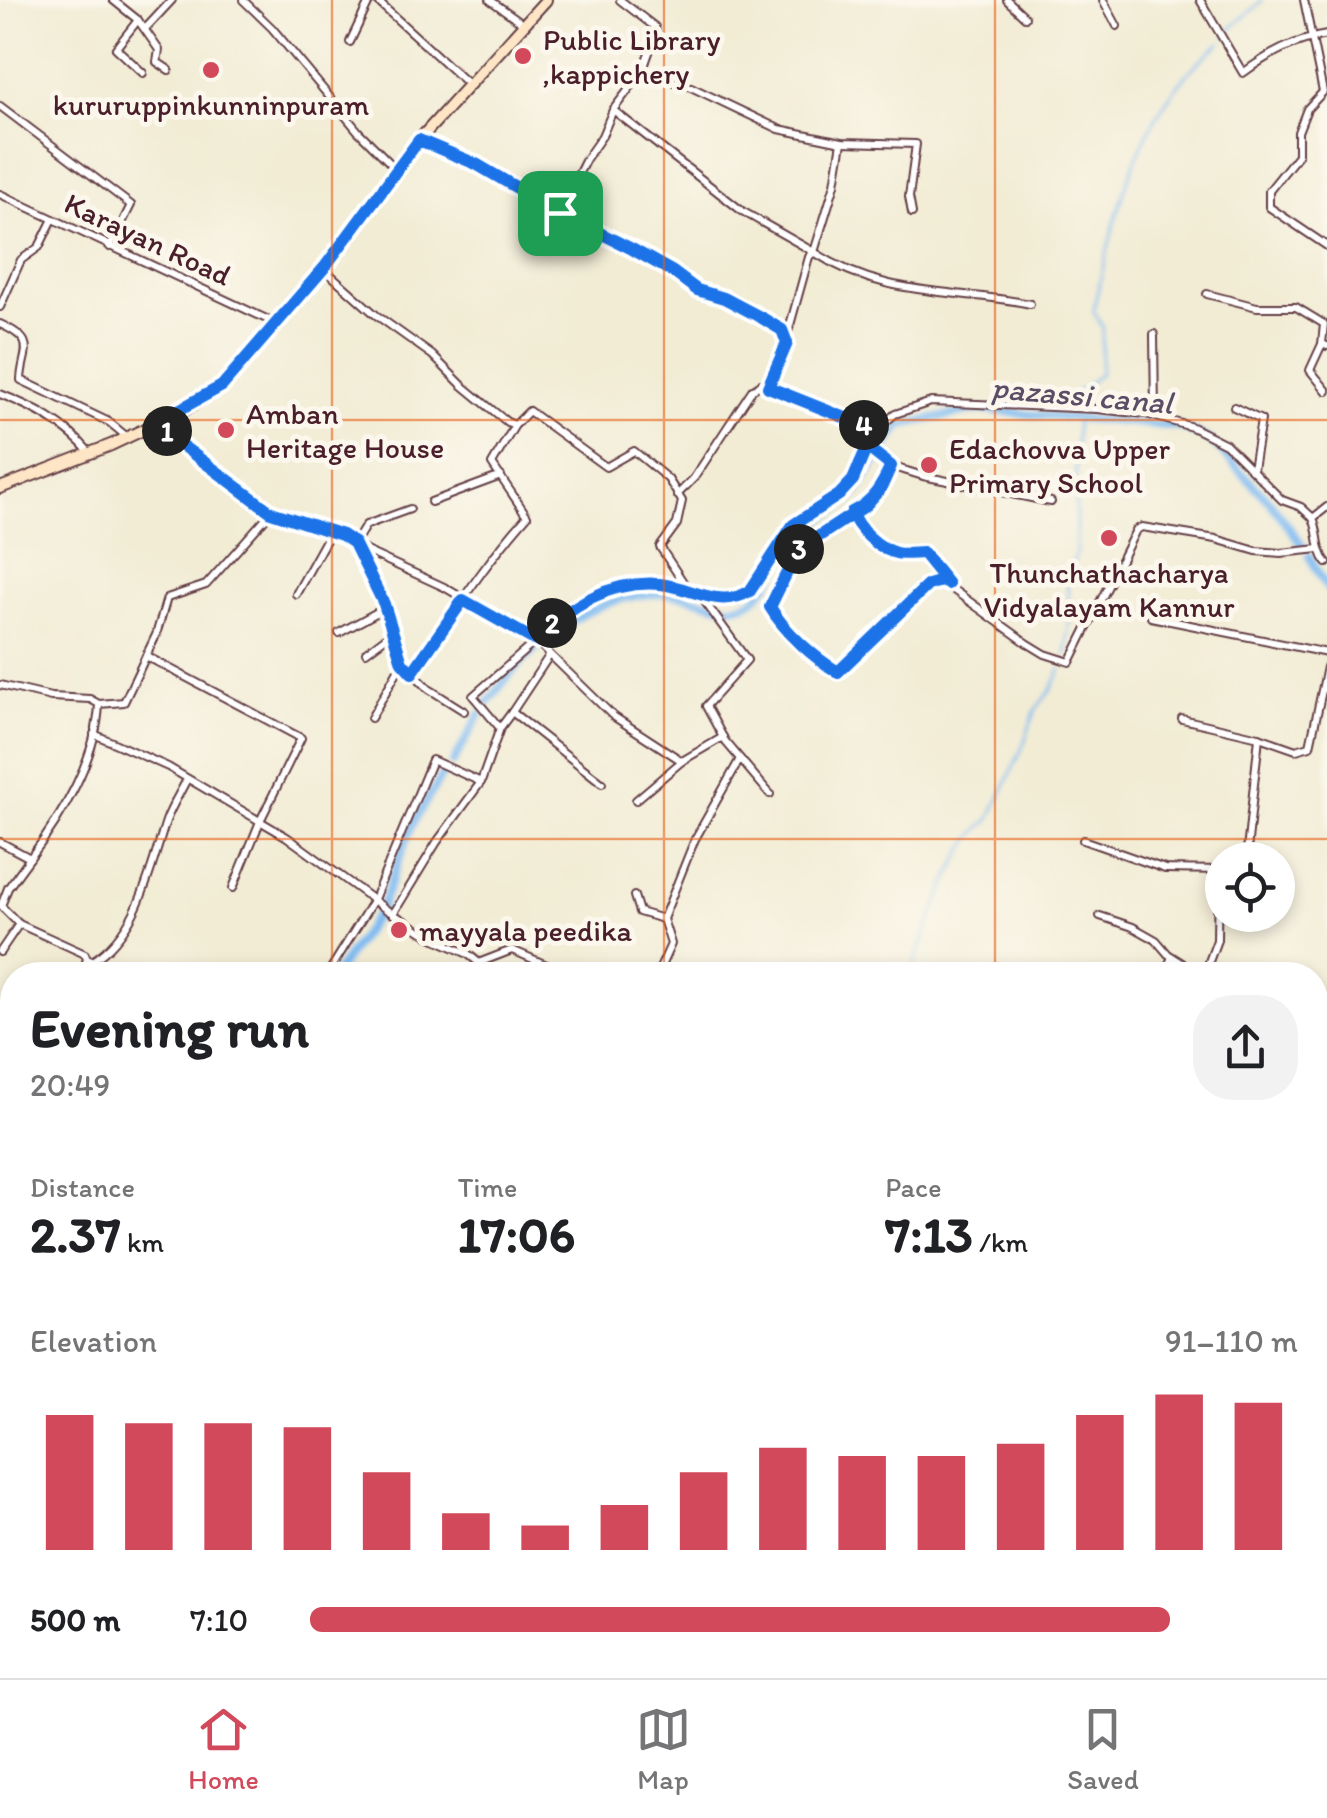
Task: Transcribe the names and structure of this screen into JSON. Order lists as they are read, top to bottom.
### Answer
{
  "streets": {
    "street": ["Karayan Road"]
  },
  "water": ["pazassi canal"],
  "places": [
    "Public Library ,kappichery",
    "kururuppinkunninpuram",
    "Amban Heritage House",
    "Edachovva Upper Primary School",
    "Thunchathacharya Vidyalayam Kannur",
    "mayyala peedika"
  ],
  "page": {
    "pins": [
      "4",
      "1",
      "3",
      "2"
    ],
    "heading": ["Evening run", "20:49"],
    "stats": [
      ["Distance", "2.37 km"],
      ["Time", "17:06"],
      ["Pace", "7:13 /km"]
    ],
    "chart": ["Elevation", "91–110 m"],
    "list": [
      {
        "name": "500 m",
        "note": "7:10"
      }
    ],
    "tabs": ["Home", "Map", "Saved"]
  }
}
